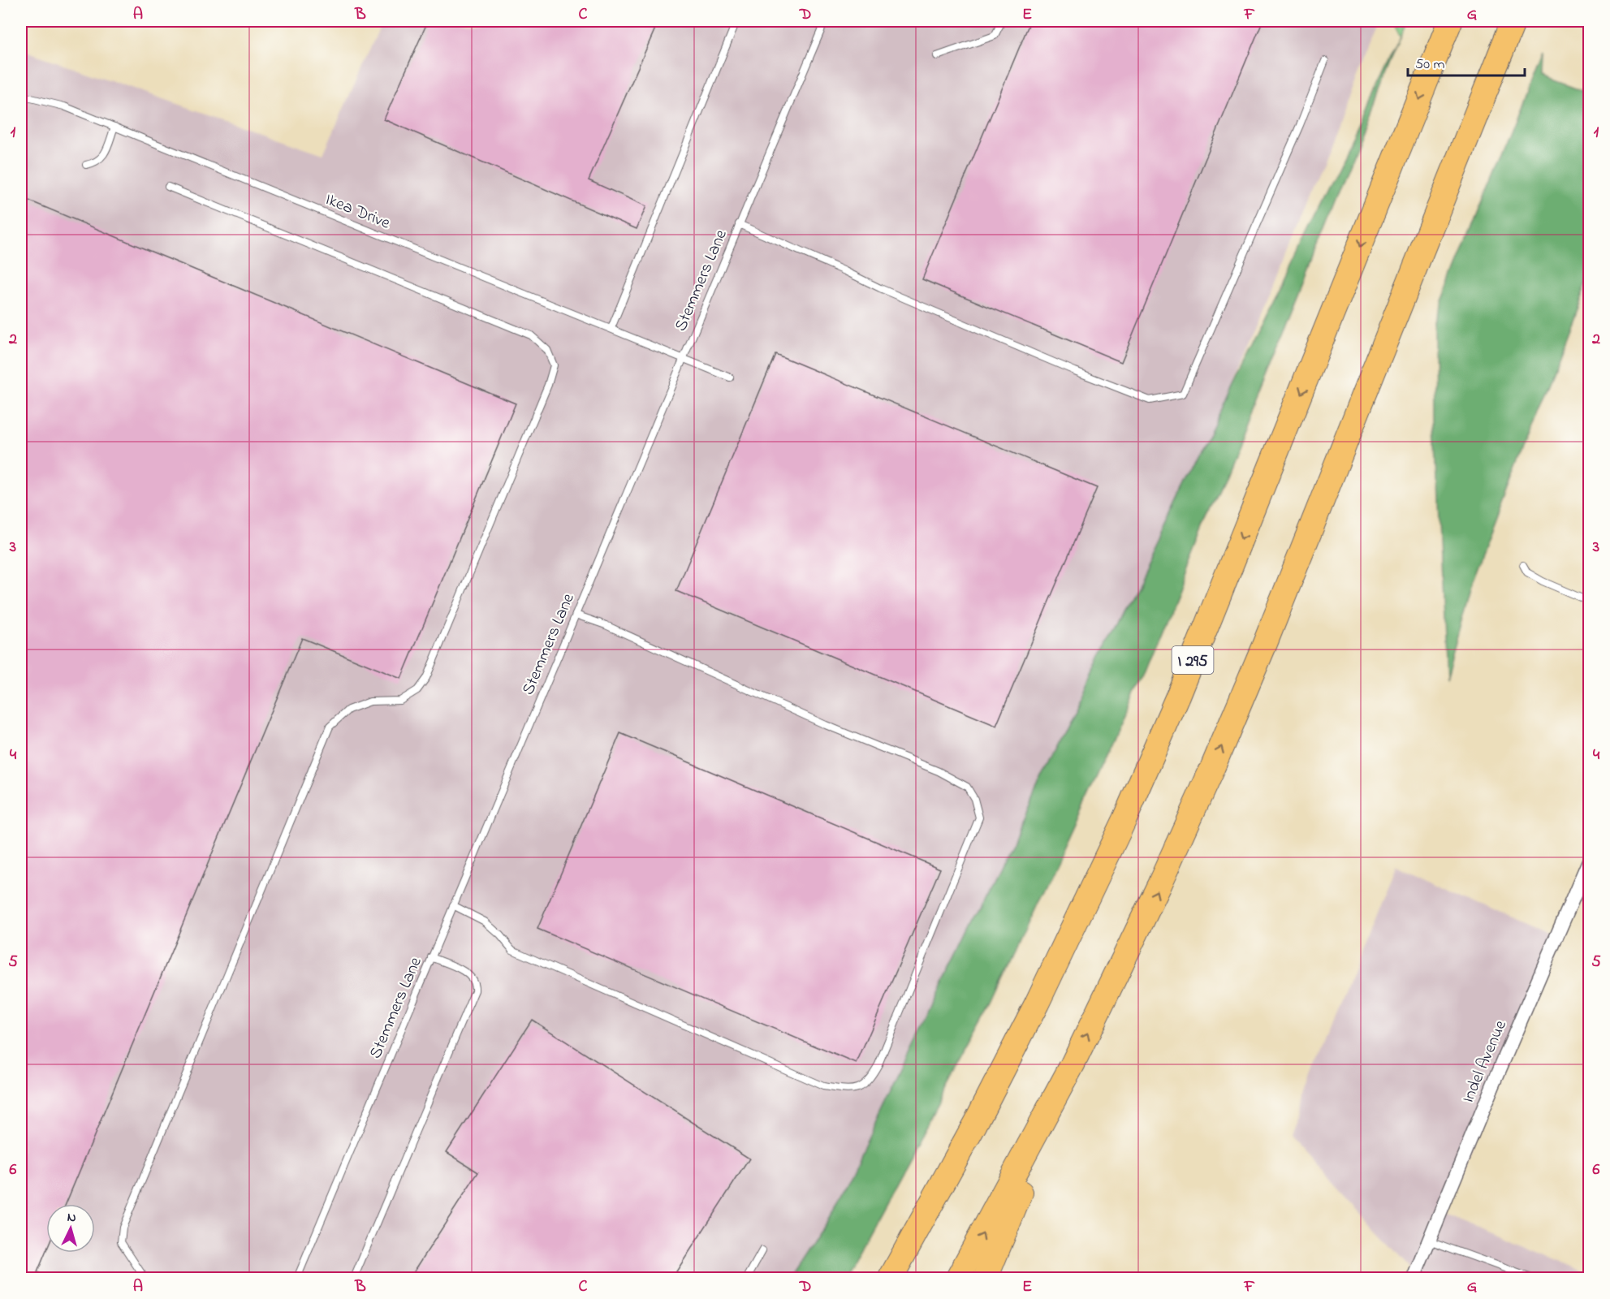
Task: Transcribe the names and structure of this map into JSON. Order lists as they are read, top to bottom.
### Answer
{
  "streets": {
    "highway": ["I 295"],
    "street": ["Indel Avenue"],
    "lane": ["Ikea Drive", "Stemmers Lane"]
  },
  "crossings": [
    ["Ikea Drive", "Stemmers Lane"]
  ],
  "scale_bar": "50 m",
  "north": "top",
  "grid": {
    "columns": [
      "A",
      "B",
      "C",
      "D",
      "E",
      "F",
      "G"
    ],
    "rows": [
      "1",
      "2",
      "3",
      "4",
      "5",
      "6"
    ]
  }
}
